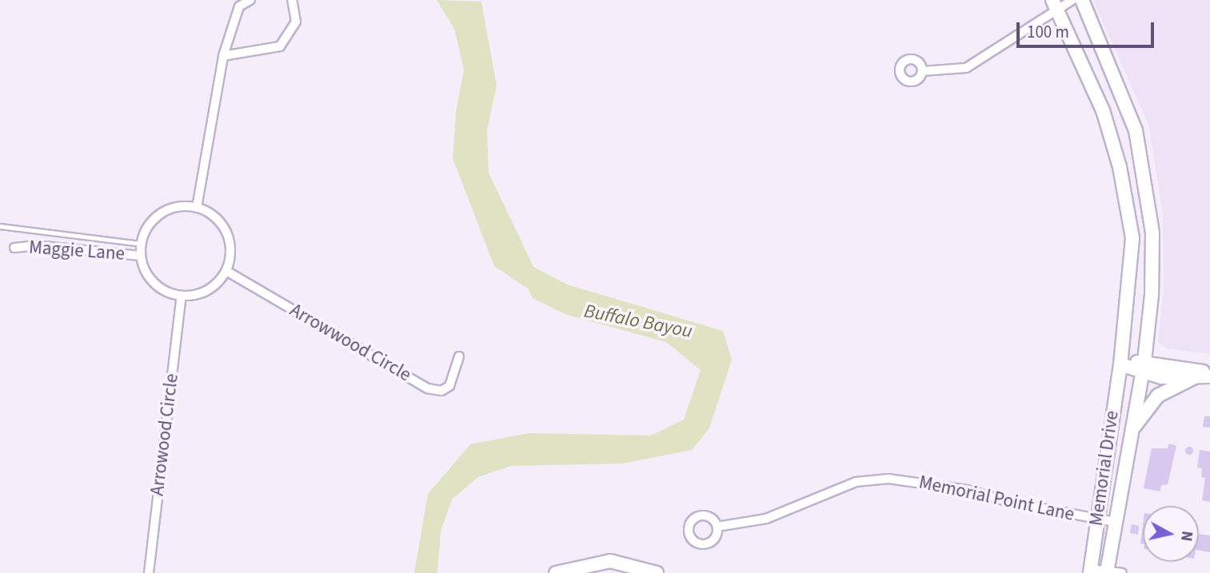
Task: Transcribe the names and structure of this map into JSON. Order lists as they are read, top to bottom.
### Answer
{
  "streets": {
    "main road": ["Memorial Drive"],
    "street": [
      "Maggie Lane",
      "Arrowwood Circle",
      "Arrowood Circle",
      "Memorial Point Lane"
    ]
  },
  "crossings": [
    ["Maggie Lane", "Arrowwood Circle"],
    ["Maggie Lane", "Arrowood Circle"],
    ["Arrowwood Circle", "Arrowood Circle"],
    ["Memorial Drive", "Memorial Point Lane"]
  ],
  "water": ["Buffalo Bayou"],
  "scale_bar": "100 m",
  "north": "right"
}
